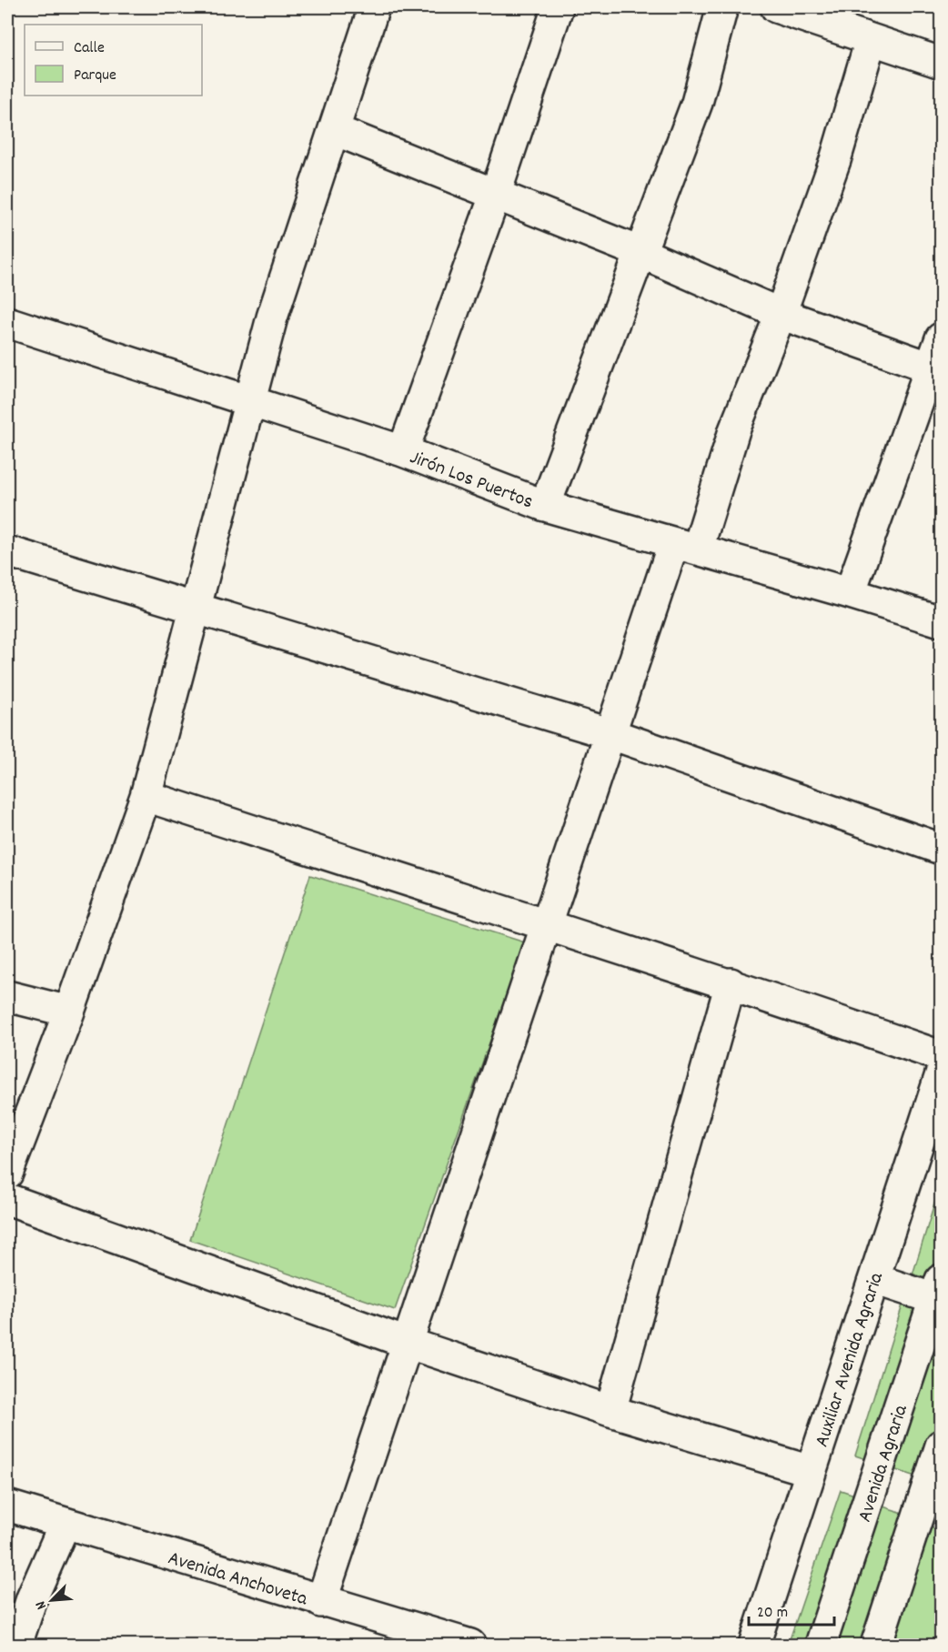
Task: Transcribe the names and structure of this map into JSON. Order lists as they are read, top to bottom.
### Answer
{
  "streets": {
    "street": [
      "Jirón Los Puertos",
      "Auxiliar Avenida Agraria",
      "Avenida Agraria",
      "Avenida Anchoveta"
    ]
  },
  "legend": ["Calle", "Parque"],
  "scale_bar": "20 m",
  "north": "bottom left"
}
